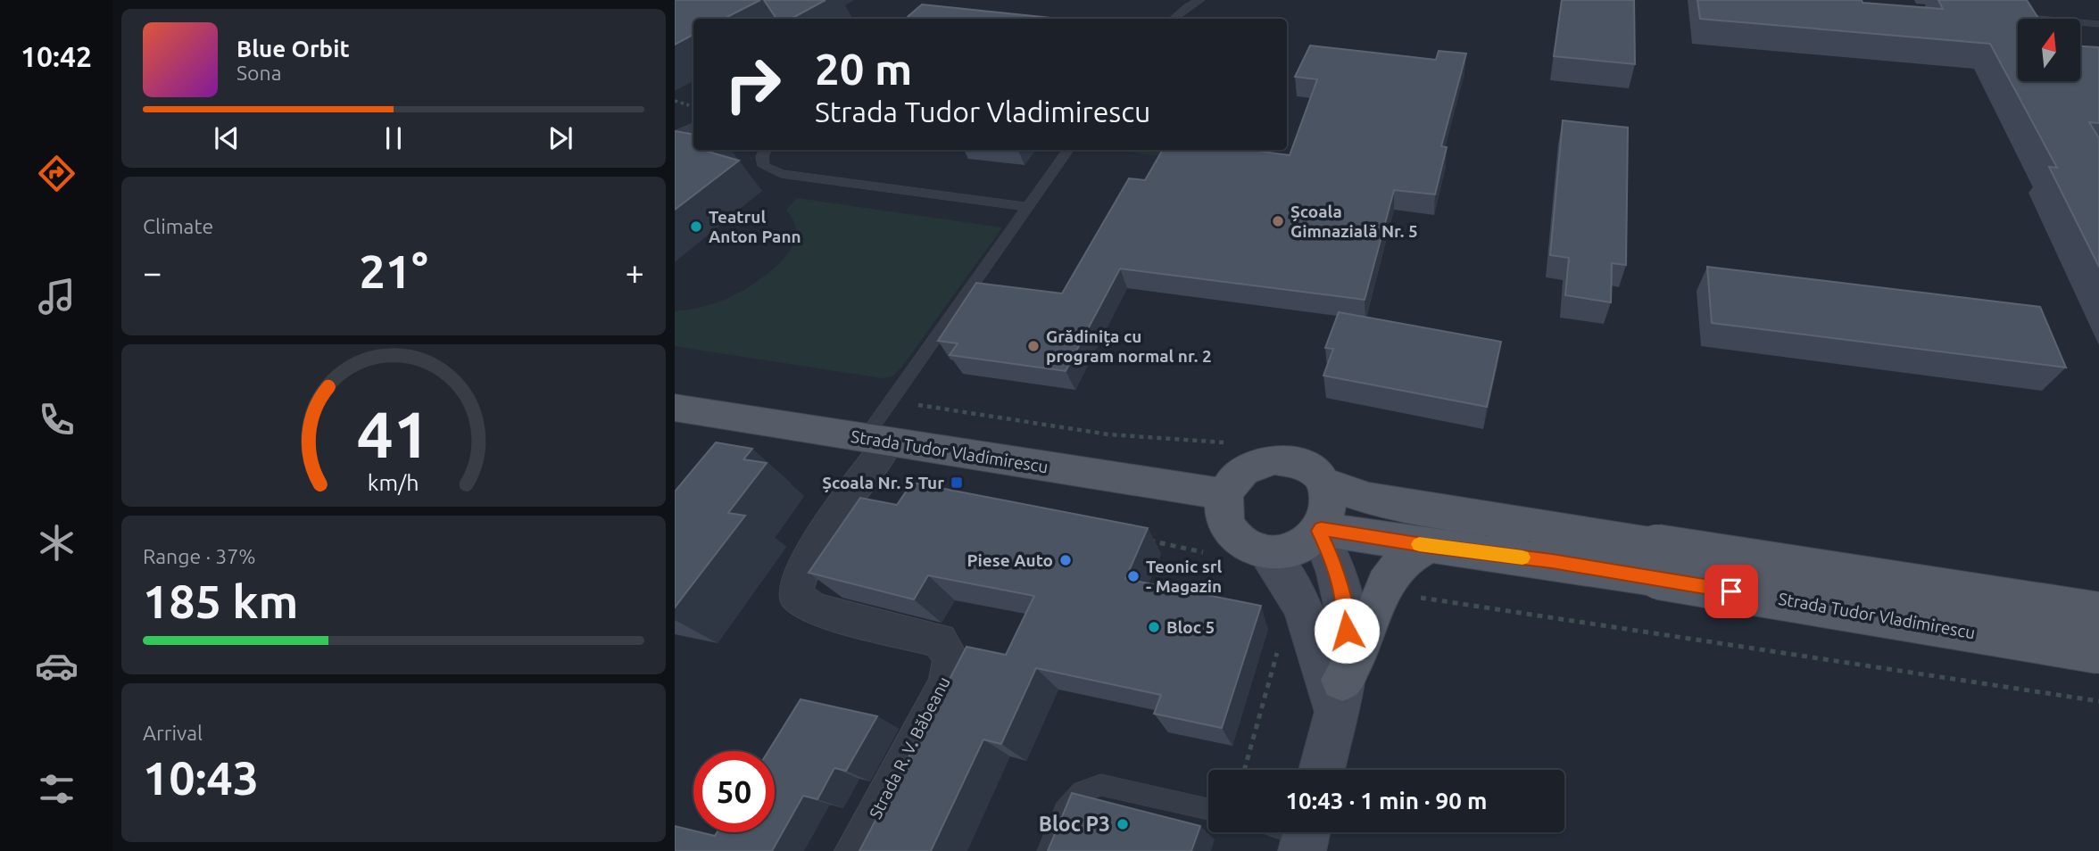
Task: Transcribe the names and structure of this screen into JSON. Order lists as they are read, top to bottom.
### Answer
{
  "streets": {
    "main road": ["Strada Tudor Vladimirescu"],
    "street": ["Strada R. V. Băbeanu"]
  },
  "crossings": [
    ["Strada Tudor Vladimirescu", "Strada R. V. Băbeanu"]
  ],
  "places": {
    "other": [
      "Școala Gimnazială Nr. 5",
      "Teatrul Anton Pann",
      "Grădinița cu program normal nr. 2",
      "Piese Auto",
      "Teonic srl - Magazin",
      "Bloc 5",
      "Bloc P3"
    ],
    "transit": ["Școala Nr. 5 Tur"]
  },
  "north": "top",
  "page": {
    "tabs": "10:42",
    "turn": ["20 m", "Strada Tudor Vladimirescu"],
    "song": ["Blue Orbit", "Sona"],
    "tile": [
      "Climate",
      ["Range · 37%", "185 km"],
      ["Arrival", "10:43"]
    ],
    "heat": ["−", "21°", "+"],
    "limit": "50",
    "trip": "10:43 · 1 min · 90 m",
    "gauge": ["41", "km/h"]
  }
}
